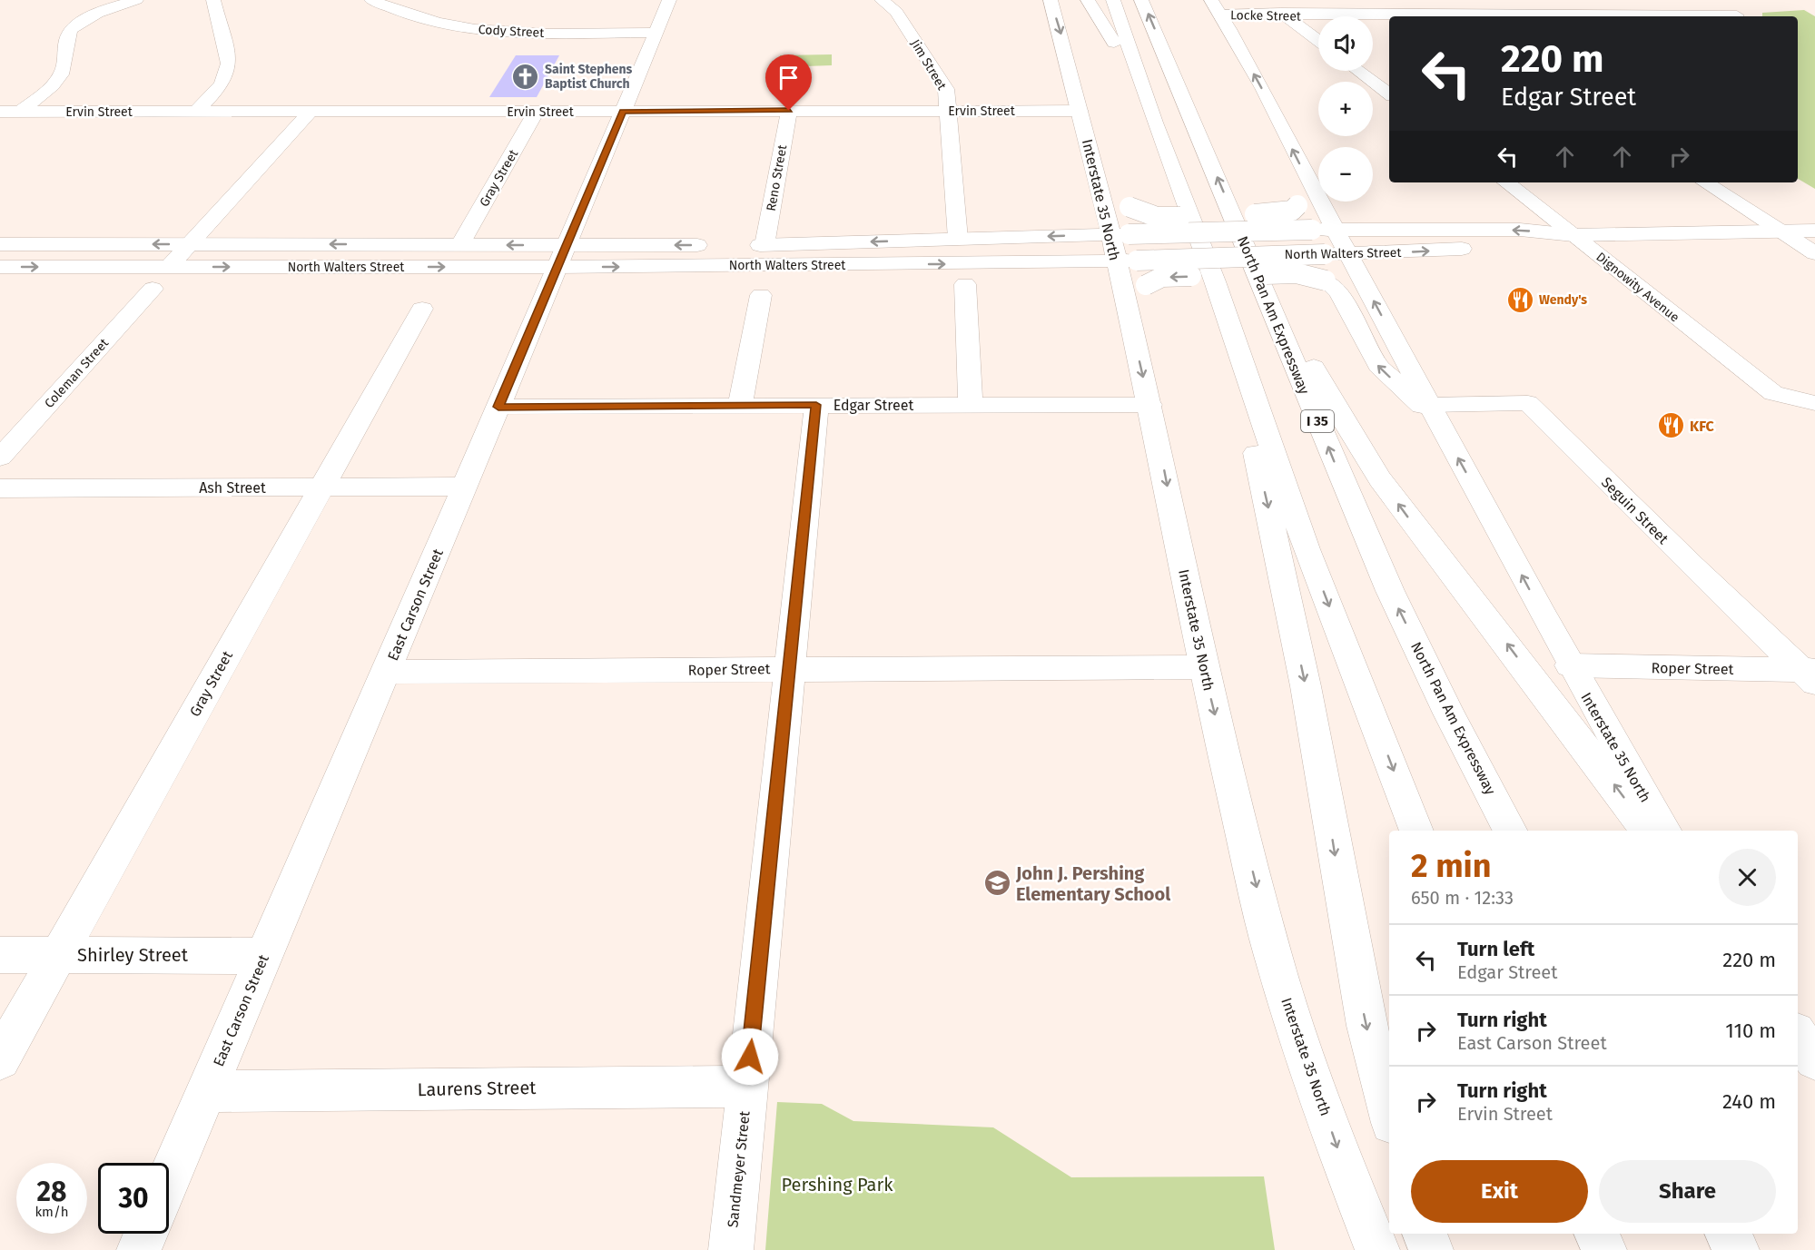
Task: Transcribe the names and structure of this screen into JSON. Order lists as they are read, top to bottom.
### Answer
{
  "streets": {
    "main road": [
      "Locke Street",
      "Cody Street",
      "Jim Street",
      "Ervin Street",
      "Gray Street",
      "Reno Street",
      "Interstate 35 North",
      "North Walters Street",
      "Dignowity Avenue",
      "North Pan Am Expressway",
      "Coleman Street",
      "Edgar Street",
      "I 35",
      "Ash Street",
      "Seguin Street",
      "East Carson Street",
      "Roper Street",
      "Shirley Street",
      "Laurens Street",
      "Sandmeyer Street"
    ]
  },
  "crossings": [
    ["Locke Street", "Interstate 35 North"],
    ["Cody Street", "East Carson Street"],
    ["Jim Street", "Ervin Street"],
    ["Jim Street", "North Walters Street"],
    ["Ervin Street", "Gray Street"],
    ["Ervin Street", "Reno Street"],
    ["Ervin Street", "Interstate 35 North"],
    ["Ervin Street", "East Carson Street"],
    ["Gray Street", "North Walters Street"],
    ["Gray Street", "Ash Street"],
    ["Gray Street", "Shirley Street"],
    ["Reno Street", "North Walters Street"],
    ["Interstate 35 North", "North Walters Street"],
    ["Interstate 35 North", "Edgar Street"],
    ["Interstate 35 North", "Seguin Street"],
    ["Interstate 35 North", "Roper Street"],
    ["North Walters Street", "Dignowity Avenue"],
    ["North Walters Street", "East Carson Street"],
    ["Edgar Street", "East Carson Street"],
    ["Edgar Street", "Sandmeyer Street"],
    ["Ash Street", "East Carson Street"],
    ["Seguin Street", "Roper Street"],
    ["East Carson Street", "Roper Street"],
    ["East Carson Street", "Shirley Street"],
    ["East Carson Street", "Laurens Street"],
    ["Roper Street", "Sandmeyer Street"],
    ["Laurens Street", "Sandmeyer Street"]
  ],
  "parks": ["Pershing Park"],
  "places": {
    "church": ["Saint Stephens Baptist Church"],
    "restaurant": ["Wendy's", "KFC"],
    "school or university": ["John J. Pershing Elementary School"]
  },
  "page": {
    "map_buttons": ["+", "−"],
    "turn": ["220 m", "Edgar Street"],
    "heading": ["2 min", "650 m · 12:33"],
    "list": [
      {
        "name": "Turn left",
        "note": "Edgar Street",
        "value": "220 m"
      },
      {
        "name": "Turn right",
        "note": "East Carson Street",
        "value": "110 m"
      },
      {
        "name": "Turn right",
        "note": "Ervin Street",
        "value": "240 m"
      }
    ],
    "buttons": ["Exit", "Share"],
    "speed": "28 km/h",
    "limit": "30"
  }
}
